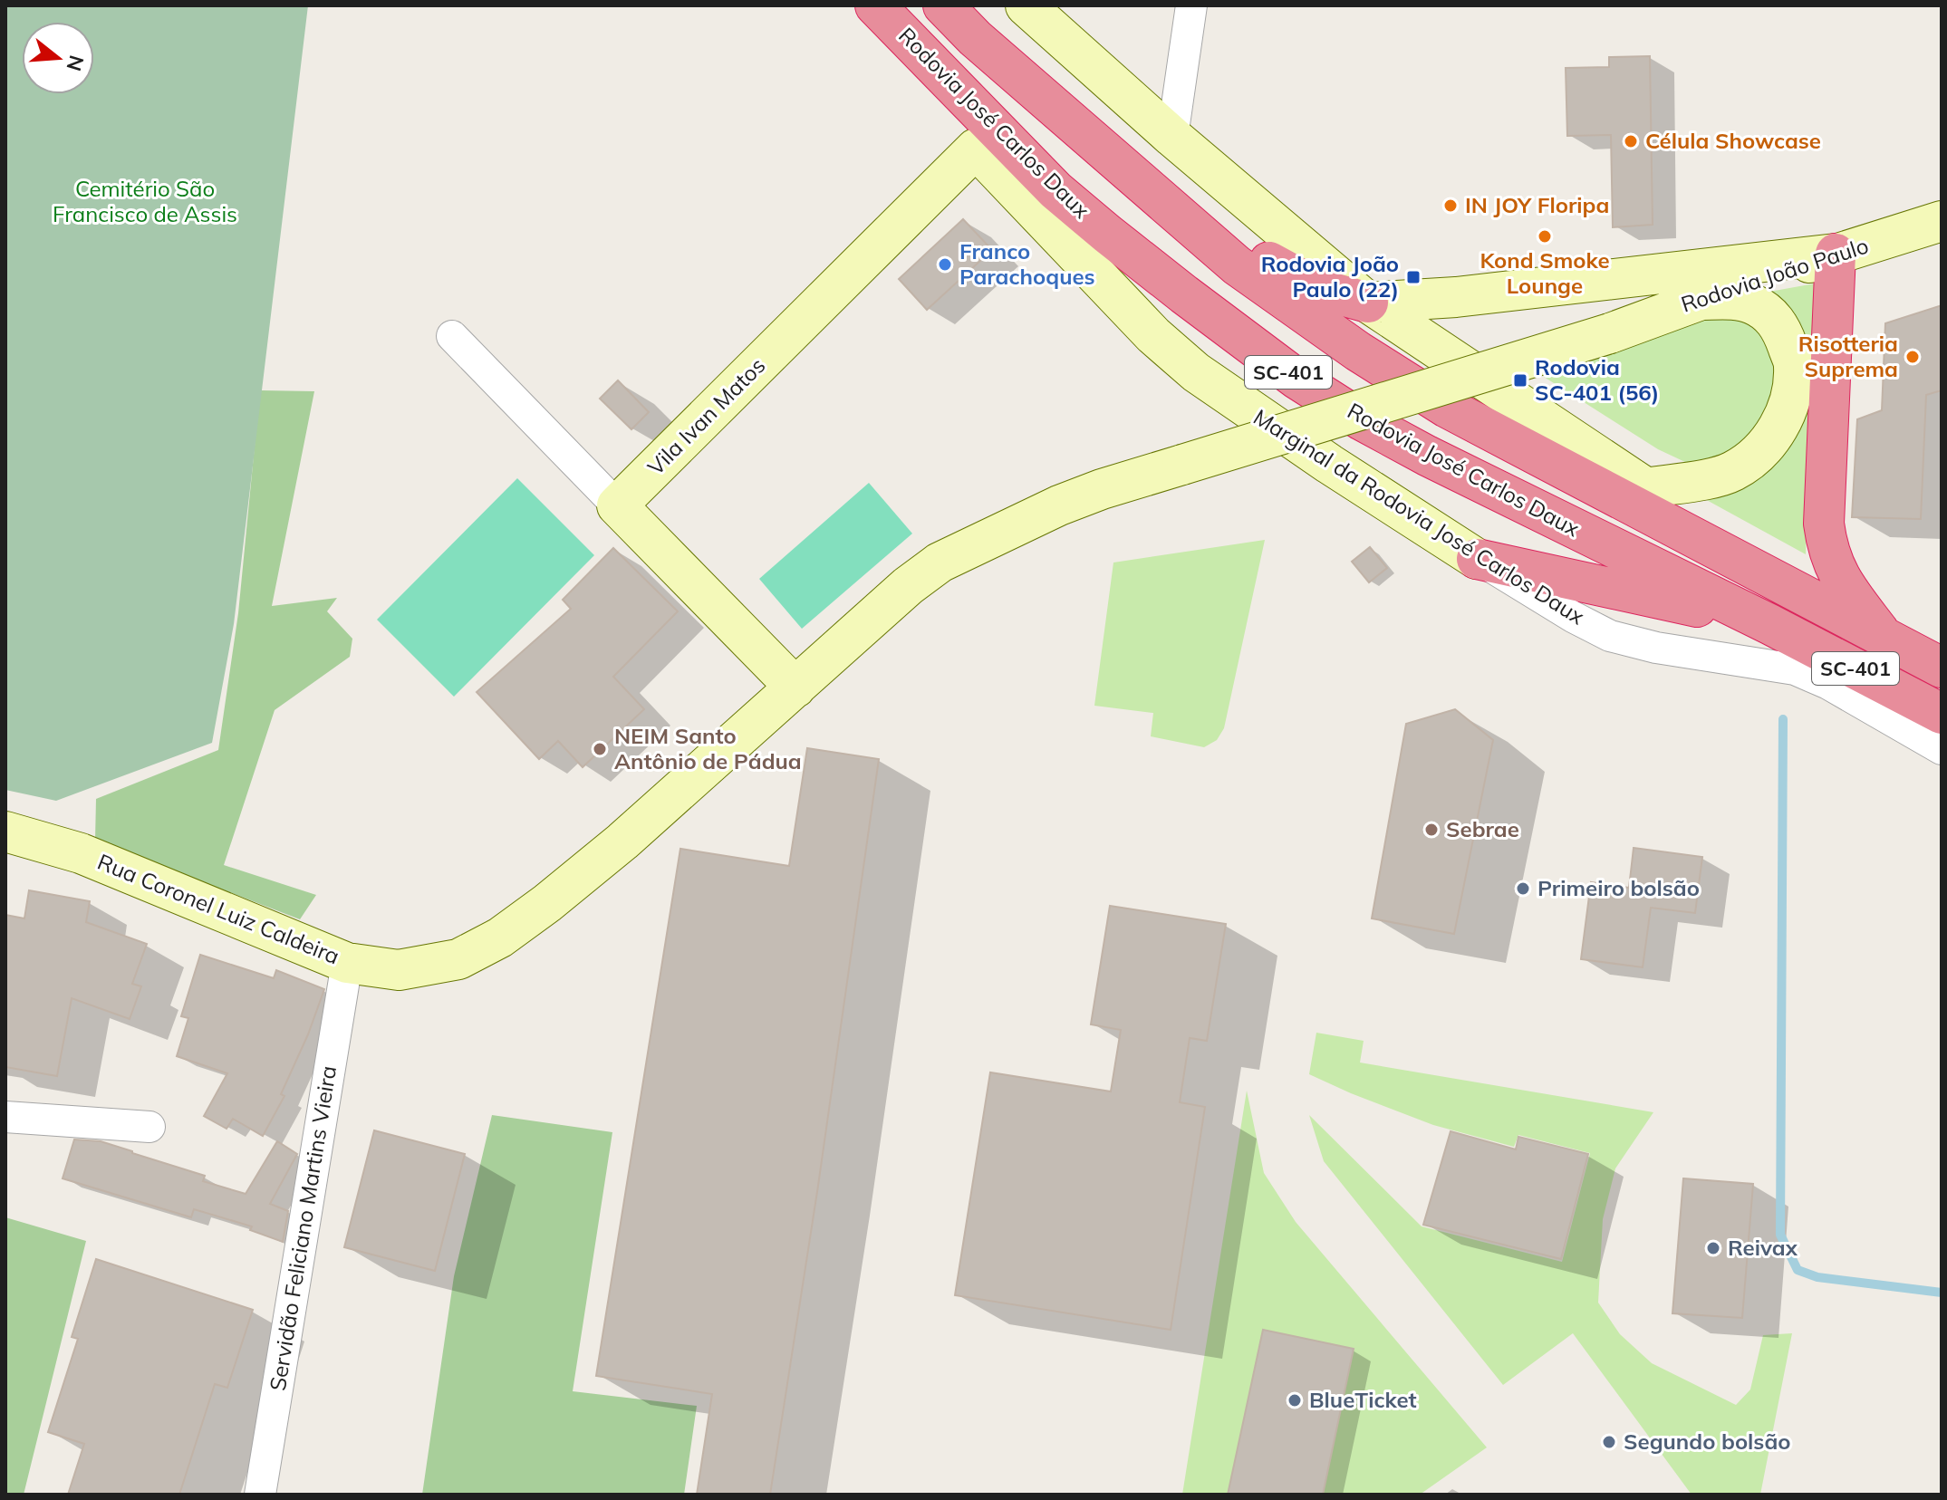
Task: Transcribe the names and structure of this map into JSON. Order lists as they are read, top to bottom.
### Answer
{
  "streets": {
    "highway": ["Rodovia José Carlos Daux", "SC-401"],
    "main road": [
      "Rodovia João Paulo",
      "Vila Ivan Matos",
      "Marginal da Rodovia José Carlos Daux",
      "Rua Coronel Luiz Caldeira"
    ],
    "street": ["Servidão Feliciano Martins Vieira"]
  },
  "crossings": [
    ["Rodovia João Paulo", "Rua Coronel Luiz Caldeira"],
    ["Vila Ivan Matos", "Marginal da Rodovia José Carlos Daux"],
    ["Rua Coronel Luiz Caldeira", "Servidão Feliciano Martins Vieira"]
  ],
  "parks": ["Cemitério São Francisco de Assis"],
  "places": {
    "other": [
      "Célula Showcase",
      "IN JOY Floripa",
      "Kond Smoke Lounge",
      "Franco Parachoques",
      "Risotteria Suprema",
      "NEIM Santo Antônio de Pádua",
      "Sebrae",
      "Primeiro bolsão",
      "Reivax",
      "BlueTicket",
      "Segundo bolsão"
    ],
    "transit": ["Rodovia João Paulo (22)", "Rodovia SC-401 (56)"]
  },
  "north": "right"
}
